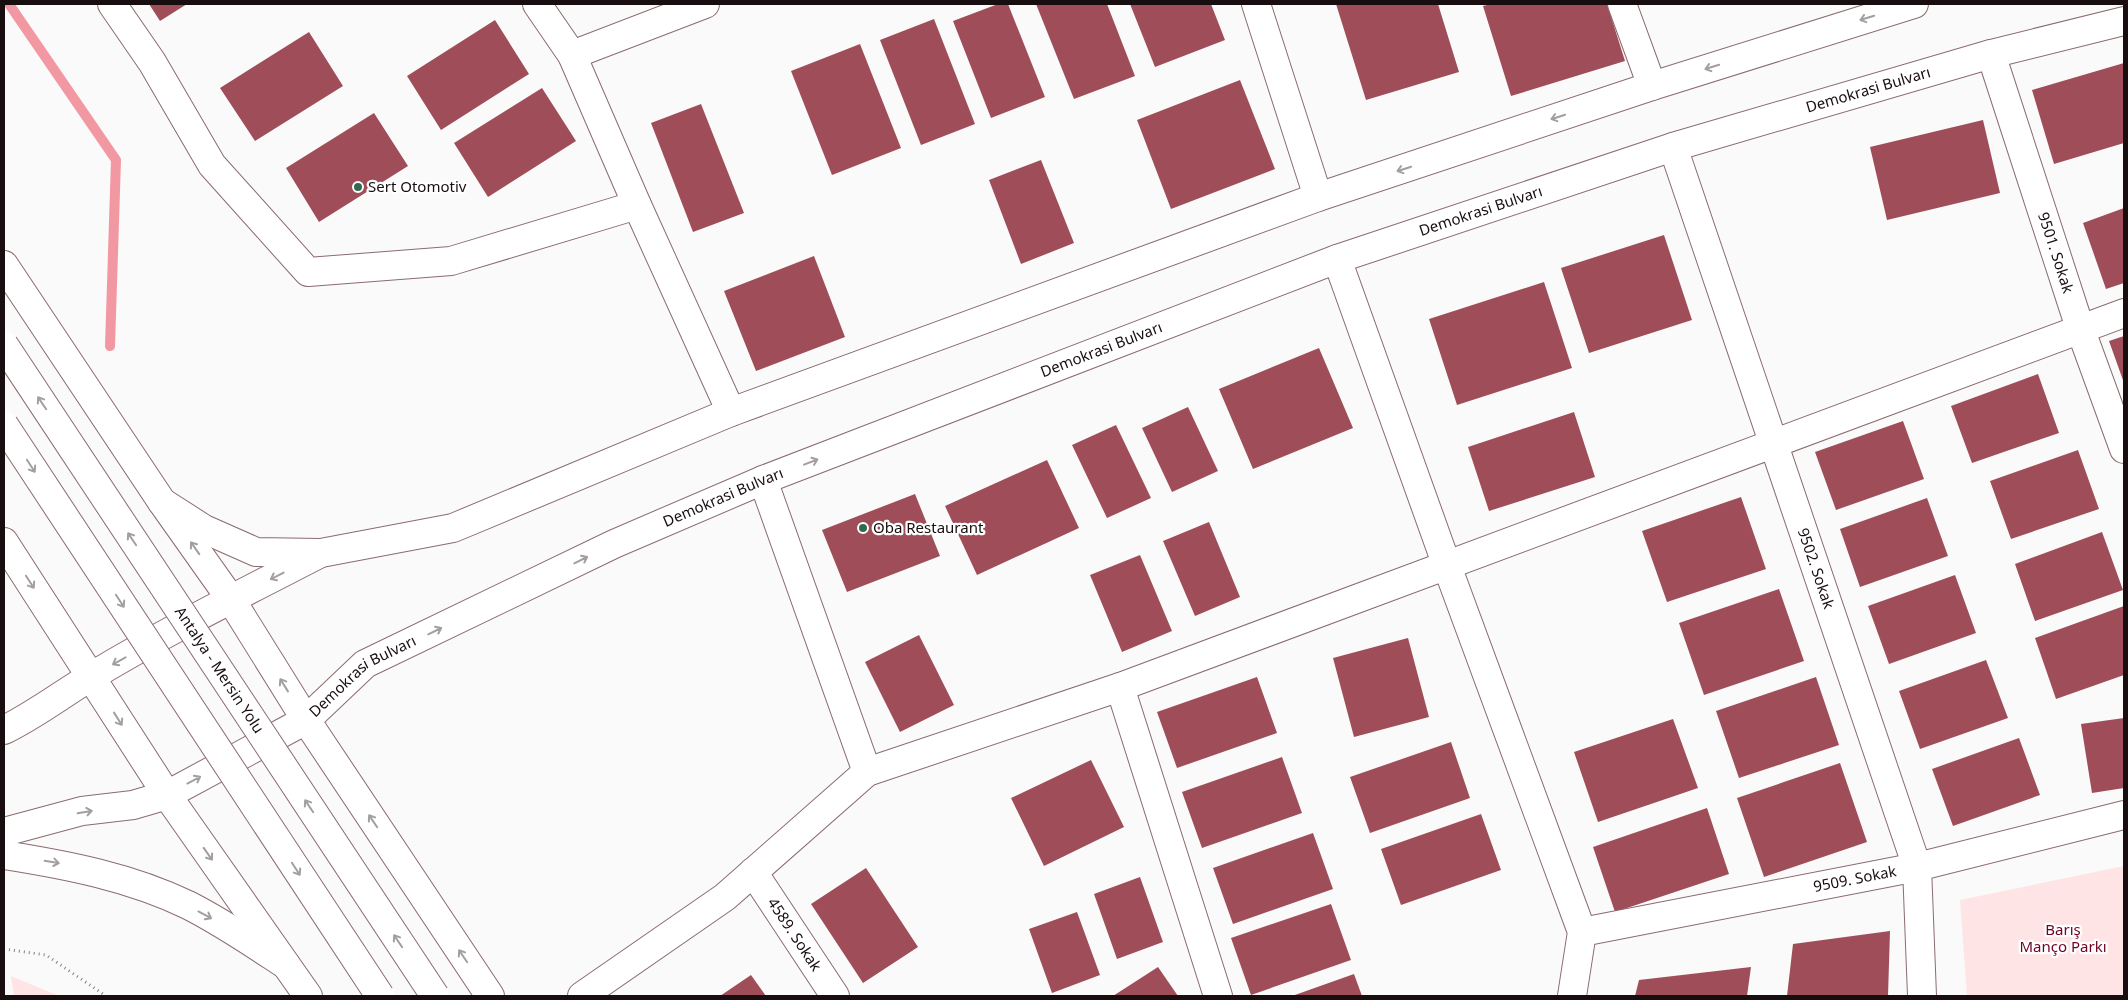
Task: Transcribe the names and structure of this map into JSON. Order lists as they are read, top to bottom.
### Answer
{
  "streets": {
    "main road": [
      "Demokrasi Bulvarı",
      "9501. Sokak",
      "9502. Sokak",
      "Antalya - Mersin Yolu",
      "9509. Sokak",
      "4589. Sokak"
    ]
  },
  "crossings": [
    ["Demokrasi Bulvarı", "9501. Sokak"],
    ["Demokrasi Bulvarı", "9502. Sokak"],
    ["9502. Sokak", "9509. Sokak"]
  ],
  "parks": ["Barış Manço Parkı"],
  "places": ["Sert Otomotiv", "Oba Restaurant"]
}
